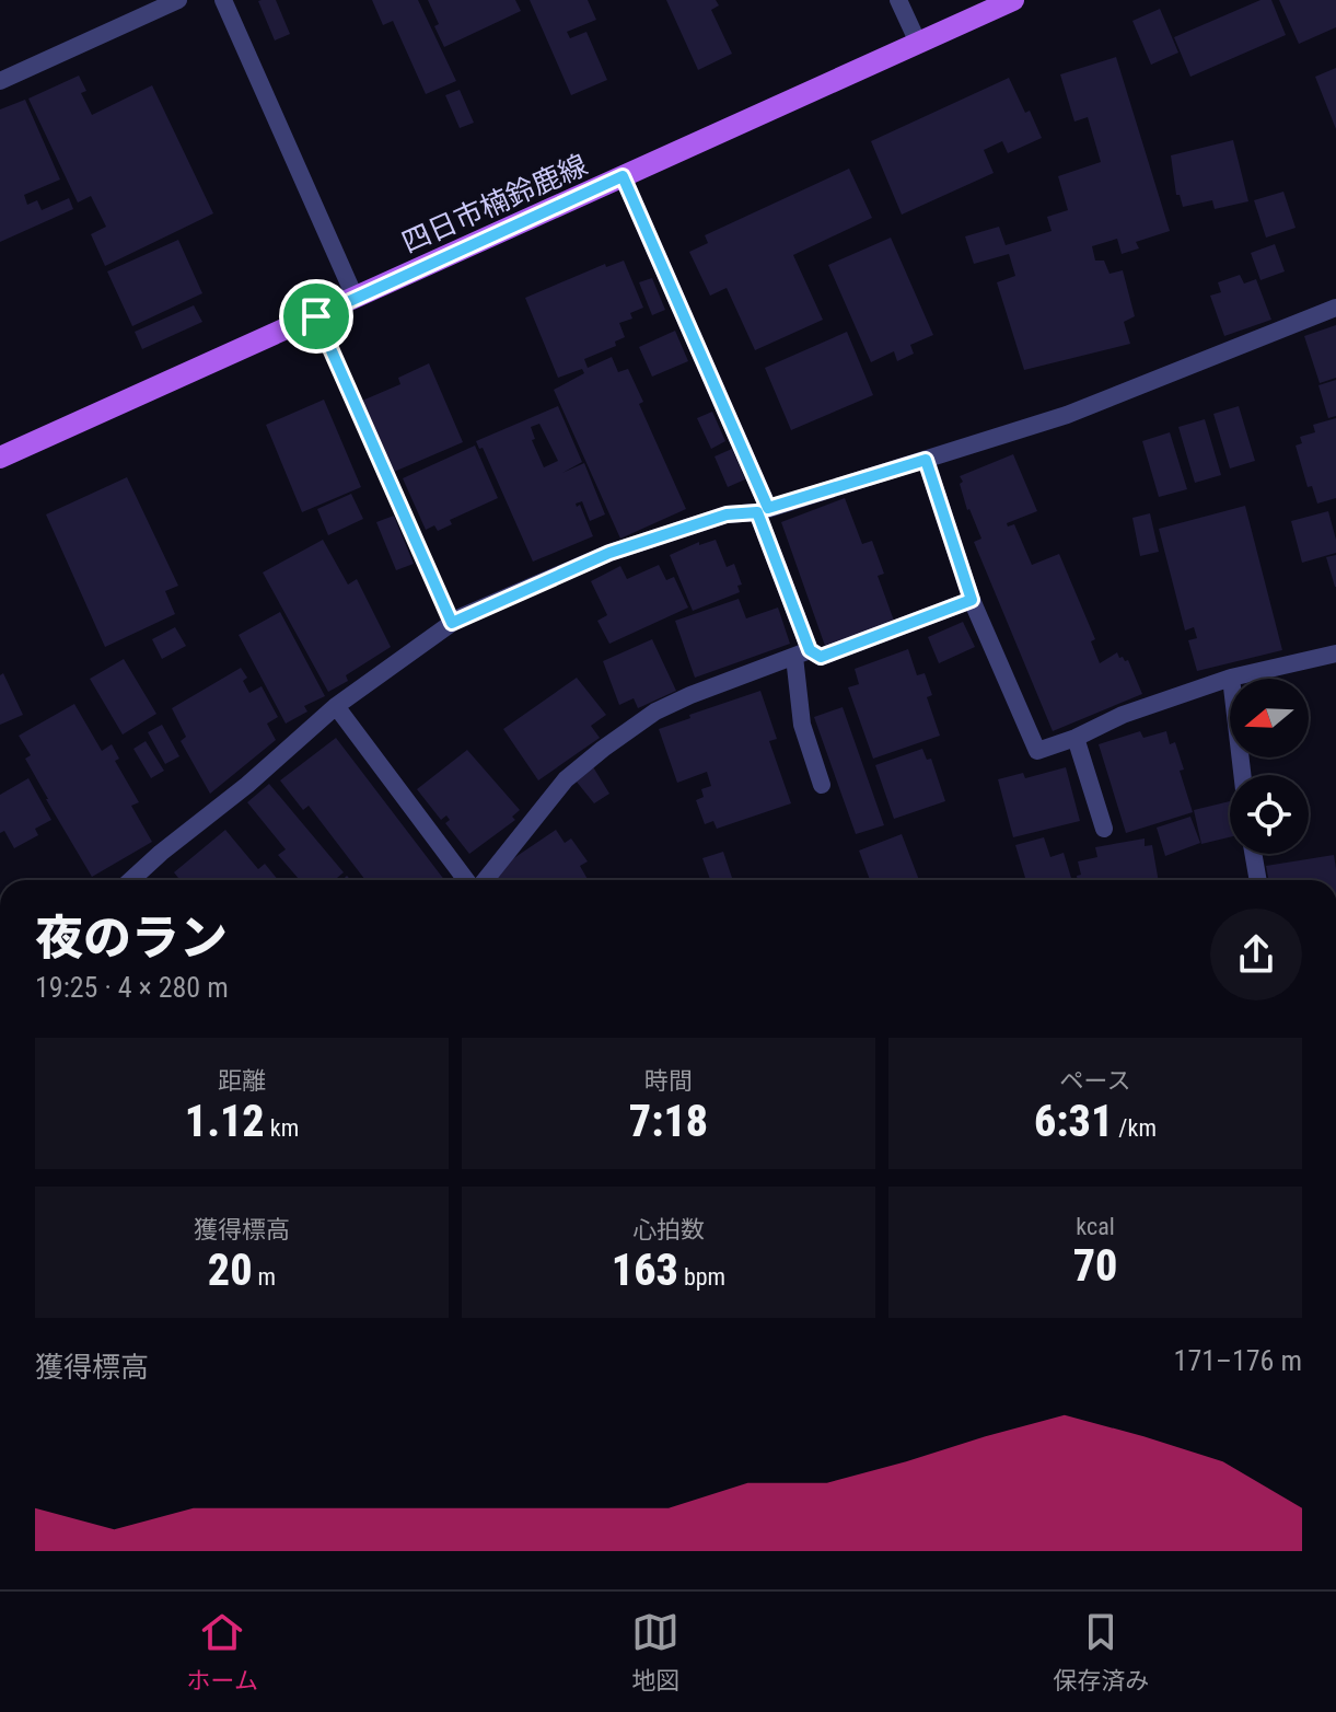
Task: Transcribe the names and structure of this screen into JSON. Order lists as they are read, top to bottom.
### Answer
{
  "streets": {
    "main road": ["四日市楠鈴鹿線"]
  },
  "north": "left",
  "page": {
    "heading": ["夜のラン", "19:25 · 4 × 280 m"],
    "stats": [
      ["距離", "1.12 km"],
      ["時間", "7:18"],
      ["ペース", "6:31 /km"],
      ["獲得標高", "20 m"],
      ["心拍数", "163 bpm"],
      ["kcal", "70"]
    ],
    "chart": ["獲得標高", "171–176 m"],
    "tabs": ["ホーム", "地図", "保存済み"]
  }
}
